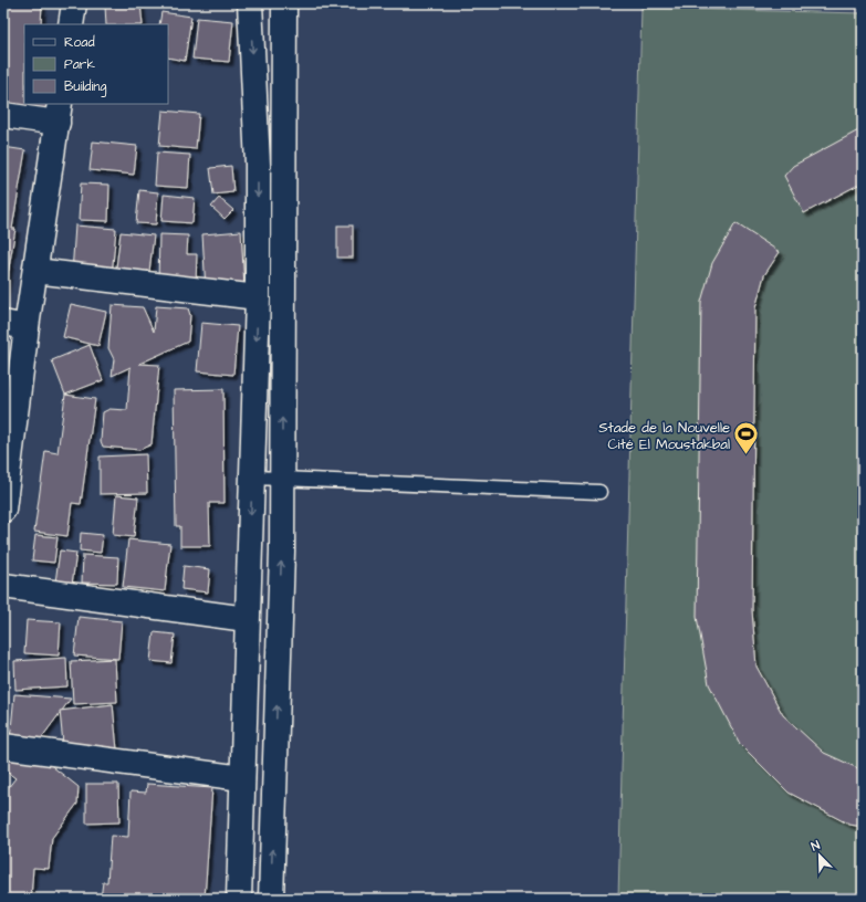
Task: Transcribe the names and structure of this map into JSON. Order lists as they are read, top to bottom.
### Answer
{
  "places": {
    "sports": ["Stade de la Nouvelle Cité El Moustakbal"]
  },
  "legend": ["Road", "Park", "Building"],
  "north": "top left"
}
